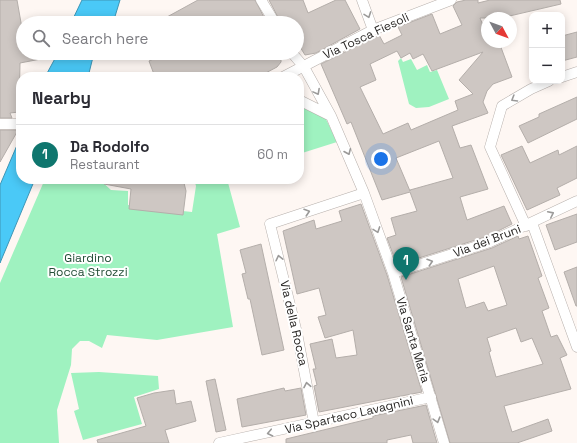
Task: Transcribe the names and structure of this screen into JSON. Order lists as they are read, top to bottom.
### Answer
{
  "streets": {
    "street": [
      "Via Tosca Fiesoli",
      "Via dei Bruni",
      "Via della Rocca",
      "Via Santa Maria",
      "Via Spartaco Lavagnini"
    ]
  },
  "crossings": [
    ["Via Tosca Fiesoli", "Via Santa Maria"],
    ["Via dei Bruni", "Via Santa Maria"],
    ["Via della Rocca", "Via Santa Maria"],
    ["Via della Rocca", "Via Spartaco Lavagnini"],
    ["Via Santa Maria", "Via Spartaco Lavagnini"]
  ],
  "one_way": ["Via dei Bruni", "Via Santa Maria", "Via Spartaco Lavagnini"],
  "parks": ["Giardino Rocca Strozzi"],
  "north": "bottom right",
  "page": {
    "map_buttons": ["+", "−"],
    "search": "Search here",
    "heading": "Nearby",
    "list": [
      {
        "mark": "1",
        "name": "Da Rodolfo",
        "note": "Restaurant",
        "value": "60 m"
      }
    ],
    "pins": "1"
  }
}
